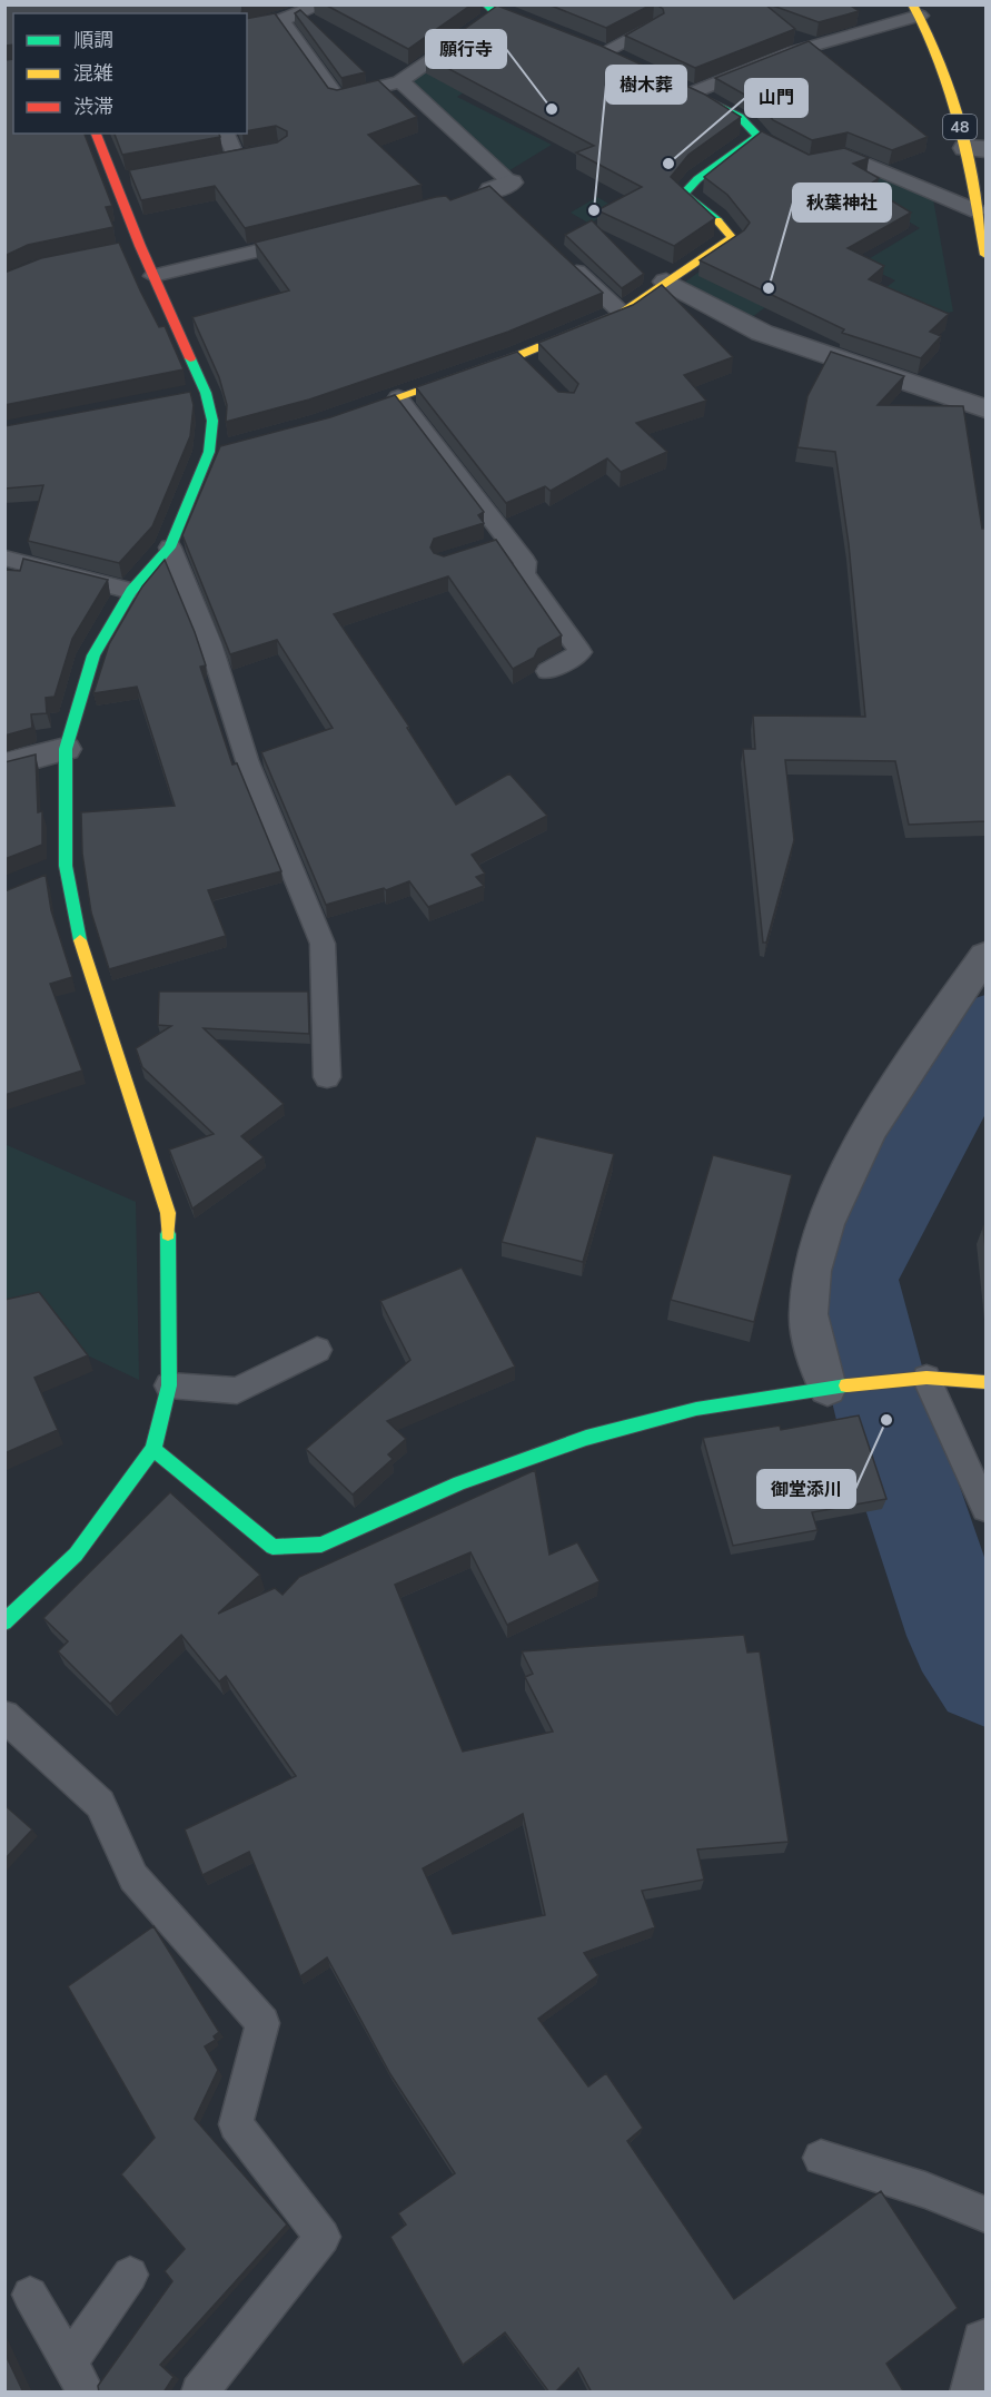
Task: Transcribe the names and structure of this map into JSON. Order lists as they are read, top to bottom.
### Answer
{
  "streets": {
    "street": ["48"]
  },
  "places": [
    "願行寺",
    "山門",
    "樹木葬",
    "秋葉神社",
    "御堂添川"
  ],
  "legend": ["順調", "混雑", "渋滞"]
}
